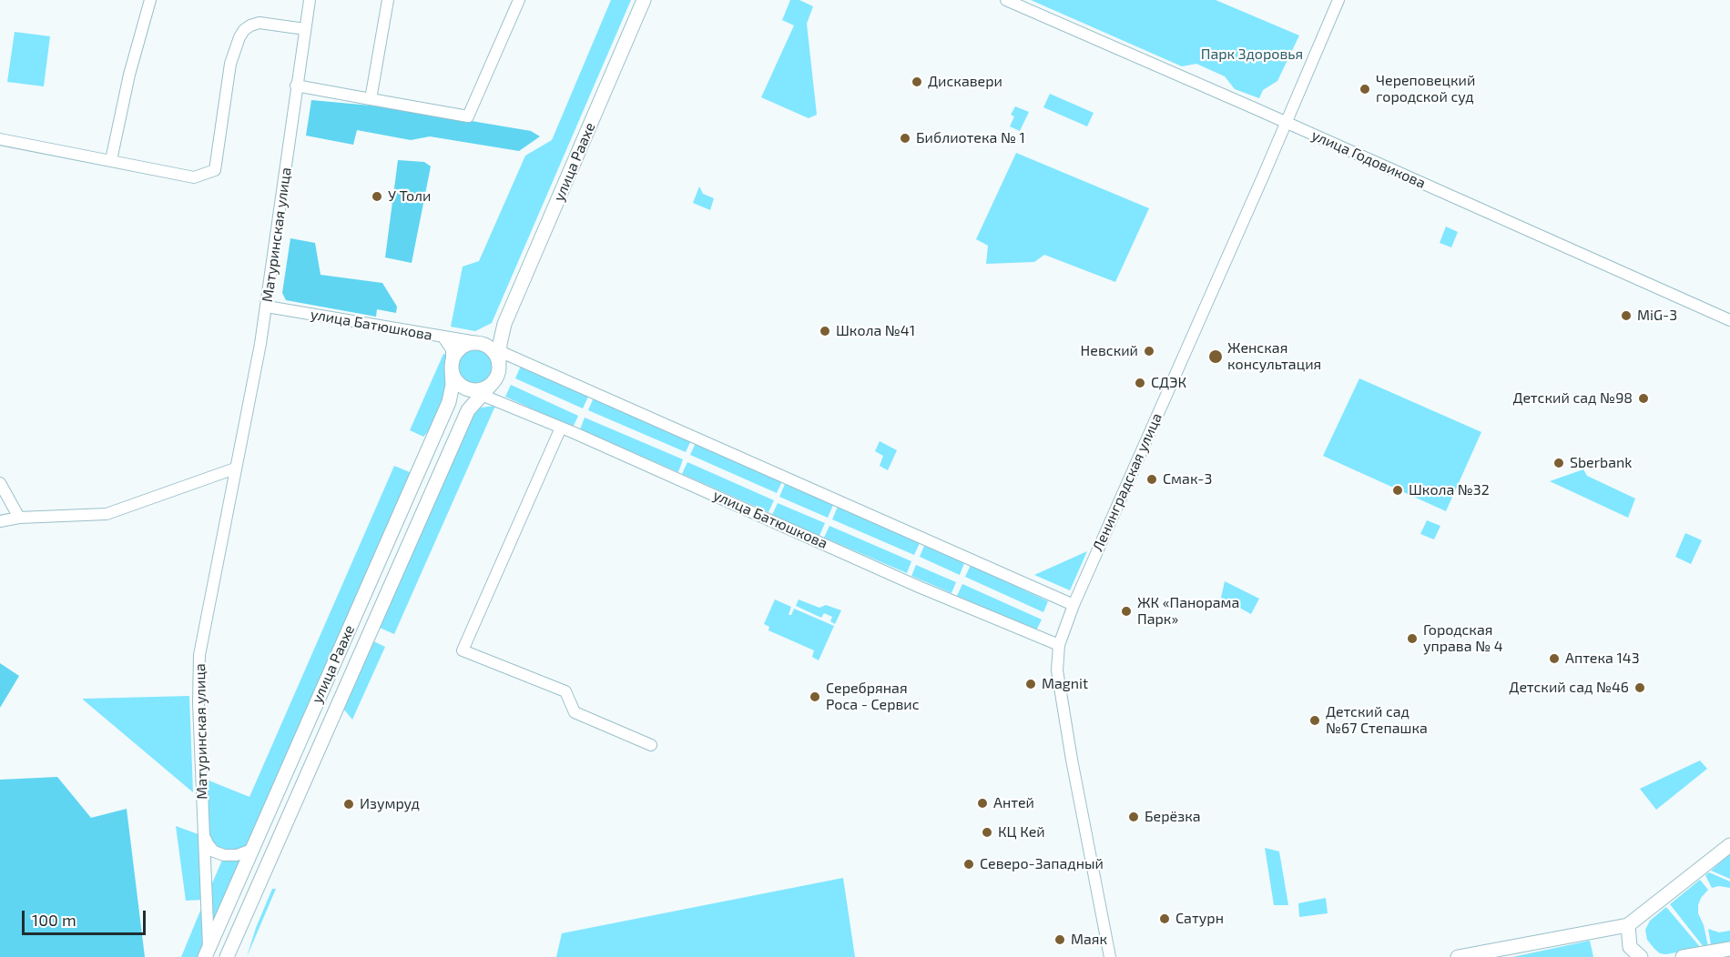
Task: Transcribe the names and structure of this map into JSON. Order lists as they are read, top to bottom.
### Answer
{
  "streets": {
    "main road": ["улица Раахе"],
    "street": [
      "улица Годовикова",
      "Матуринская улица",
      "улица Батюшкова",
      "Ленинградская улица"
    ]
  },
  "crossings": [
    ["улица Годовикова", "Ленинградская улица"],
    ["улица Раахе", "Матуринская улица"],
    ["улица Раахе", "улица Батюшкова"],
    ["Матуринская улица", "улица Батюшкова"],
    ["улица Батюшкова", "Ленинградская улица"]
  ],
  "parks": ["Парк Здоровья"],
  "places": [
    "Дискавери",
    "Череповецкий городской суд",
    "Библиотека № 1",
    "У Толи",
    "MiG-3",
    "Школа №41",
    "Невский",
    "Женская консультация",
    "СДЭК",
    "Детский сад №98",
    "Sberbank",
    "Смак-3",
    "Школа №32",
    "ЖК «Панорама Парк»",
    "Городская управа № 4",
    "Аптека 143",
    "Magnit",
    "Детский сад №46",
    "Серебряная Роса - Сервис",
    "Детский сад №67 Степашка",
    "Антей",
    "Изумруд",
    "Берёзка",
    "КЦ Кей",
    "Северо-Западный",
    "Сатурн",
    "Маяк"
  ],
  "scale_bar": "100 m"
}
